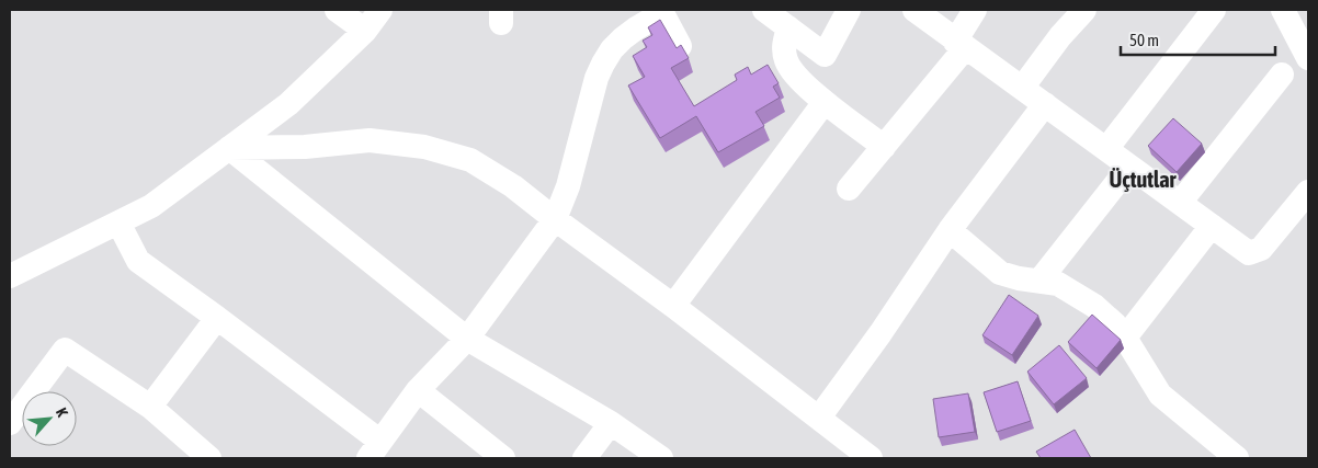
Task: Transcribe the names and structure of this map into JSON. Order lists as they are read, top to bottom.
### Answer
{
  "districts": ["Üçtutlar"],
  "scale_bar": "50 m",
  "north": "top right"
}
